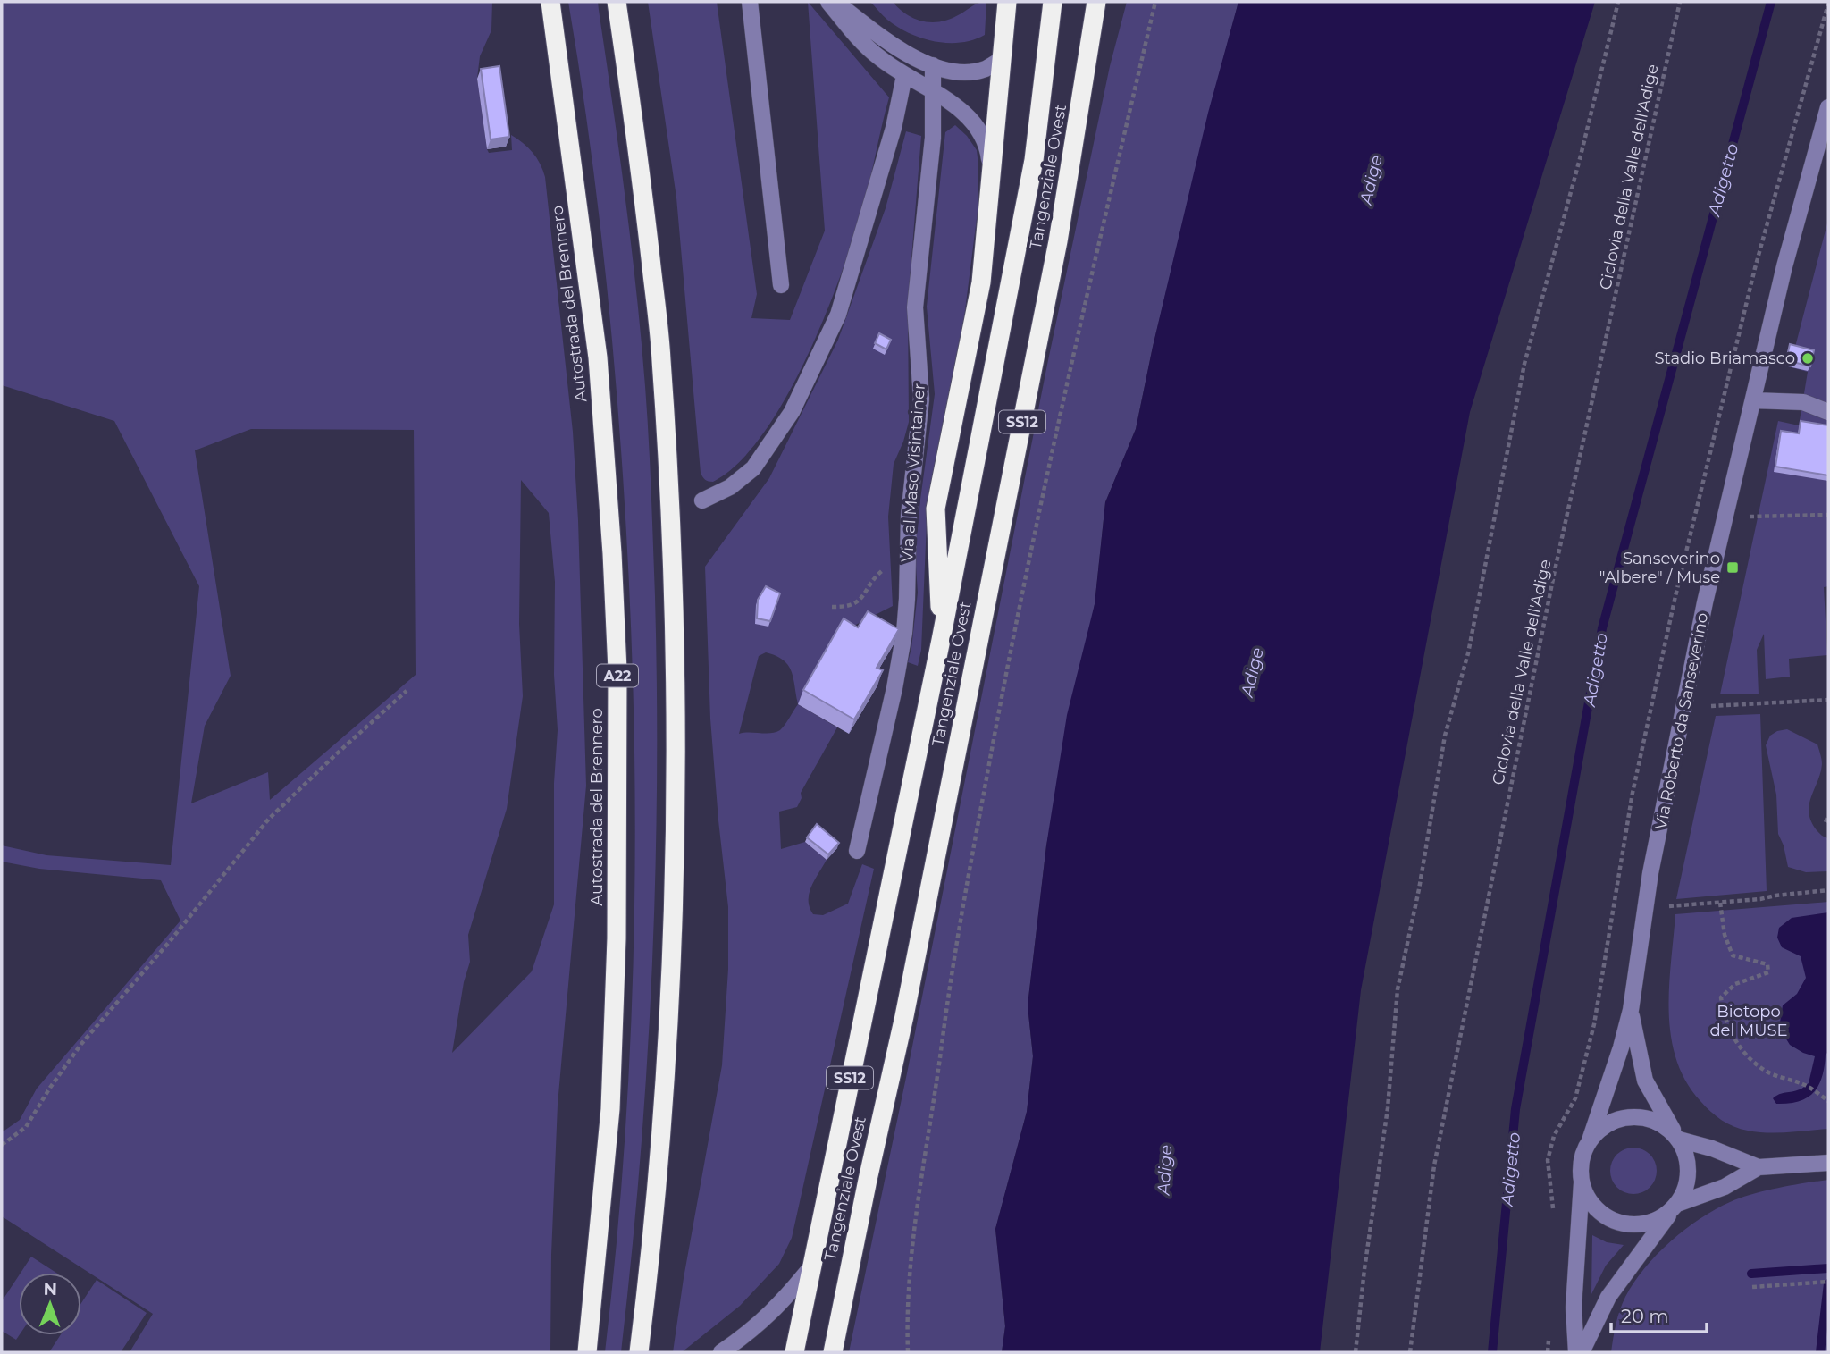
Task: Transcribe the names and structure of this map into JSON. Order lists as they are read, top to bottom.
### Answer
{
  "streets": {
    "highway": [
      "Tangenziale Ovest",
      "Autostrada del Brennero",
      "SS12",
      "A22"
    ],
    "street": ["Via al Maso Visintainer", "Via Roberto da Sanseverino"],
    "path": ["Ciclovia della Valle dell'Adige"]
  },
  "water": ["Adige", "Adigetto"],
  "parks": ["Biotopo del MUSE"],
  "places": {
    "other": ["Stadio Briamasco"],
    "transit": ["Sanseverino \"Albere\" / Muse"]
  },
  "scale_bar": "20 m",
  "north": "top"
}
